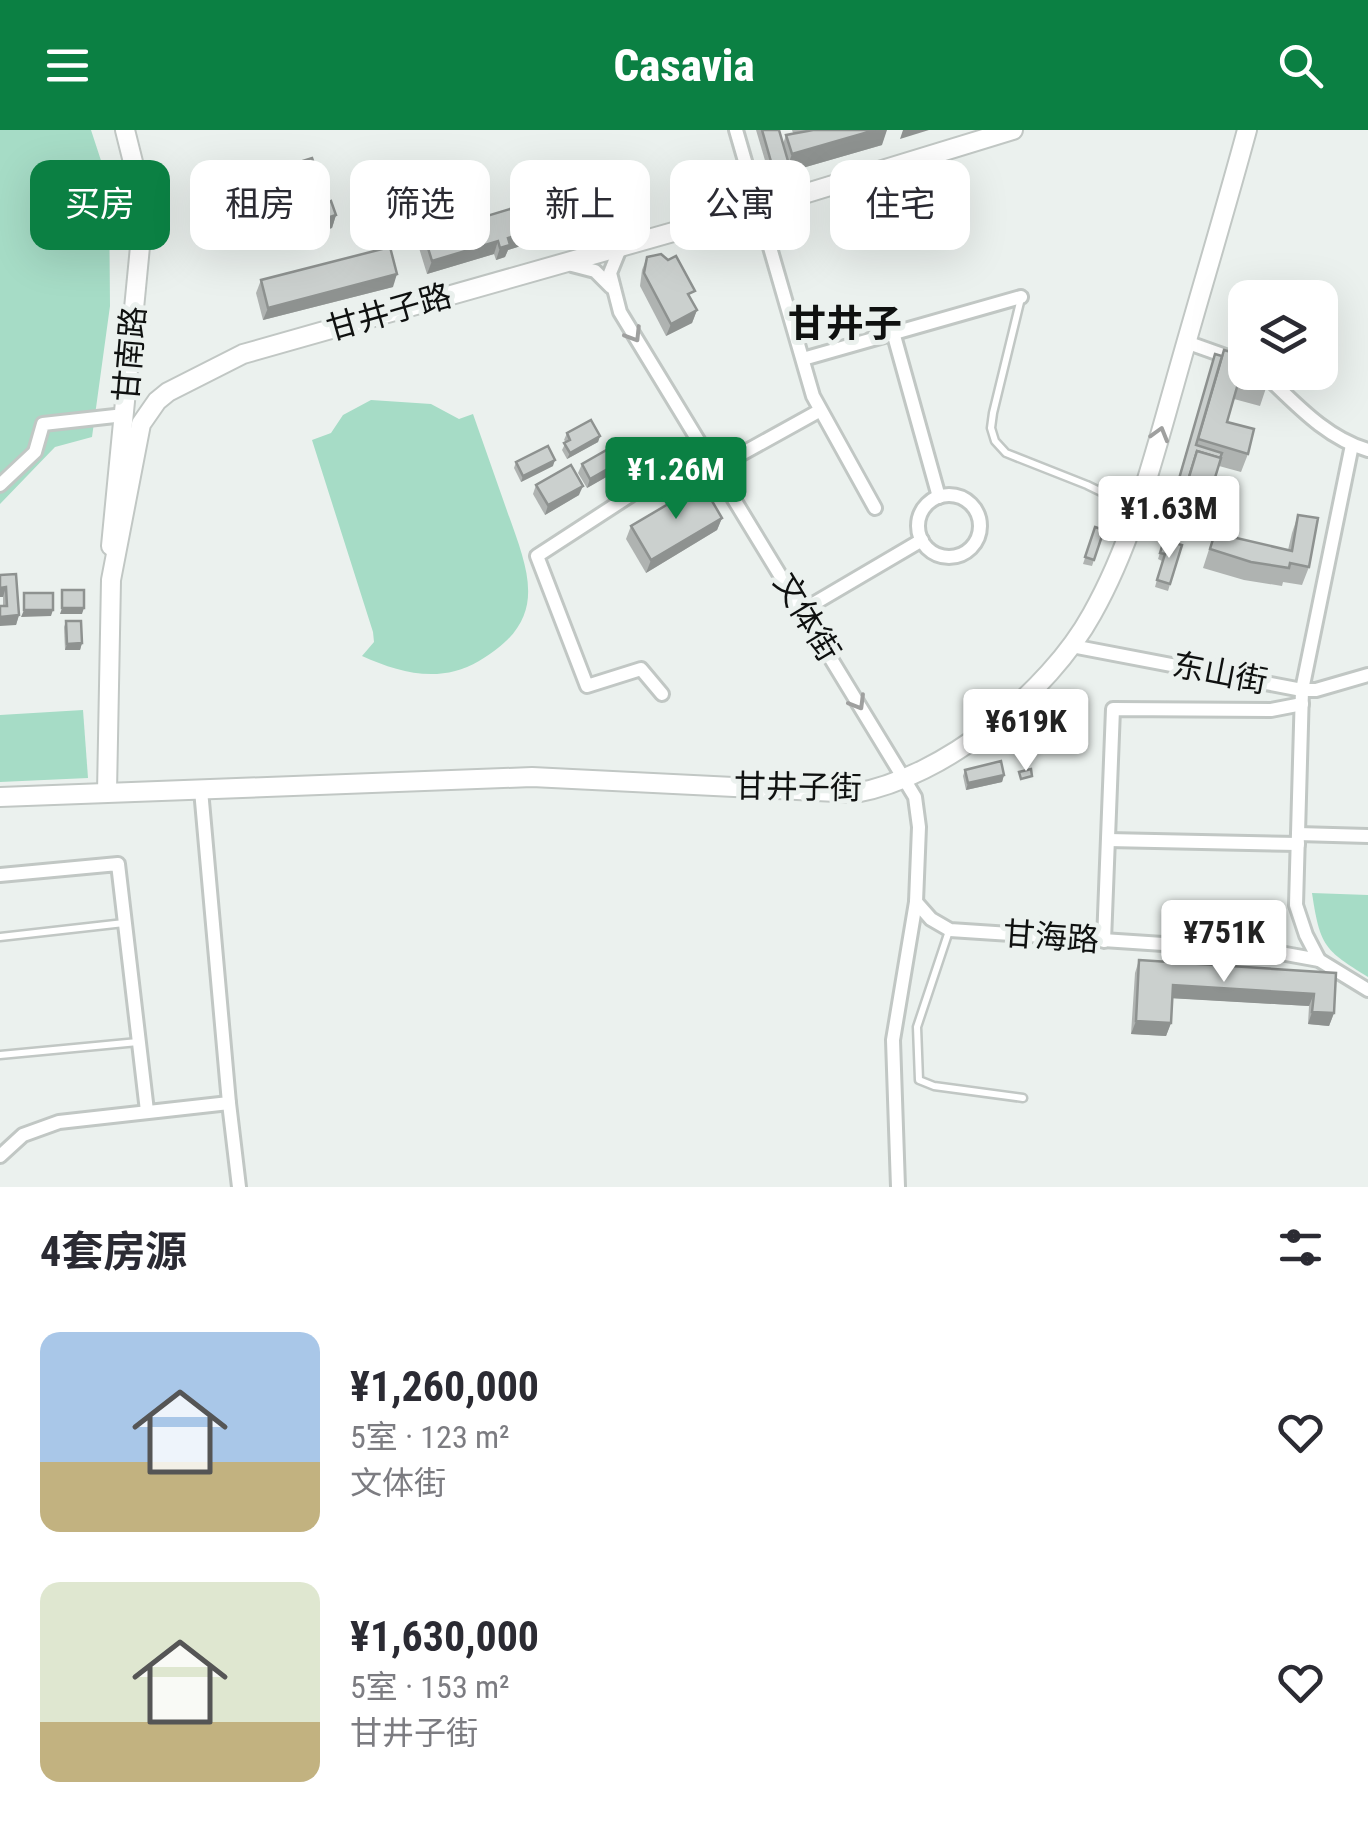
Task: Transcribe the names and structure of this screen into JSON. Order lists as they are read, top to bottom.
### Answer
{
  "streets": {
    "street": [
      "甘井子路",
      "甘南路",
      "文体街",
      "东山街",
      "甘井子街",
      "甘海路"
    ]
  },
  "crossings": [
    ["甘井子路", "甘南路"],
    ["甘井子路", "甘井子街"],
    ["文体街", "甘井子街"],
    ["东山街", "甘井子街"]
  ],
  "one_way": ["文体街"],
  "districts": ["甘井子"],
  "page": {
    "header": "Casavia",
    "chip": [
      "买房",
      "租房",
      "筛选",
      "新上",
      "公寓",
      "住宅"
    ],
    "price": [
      "¥1.26M",
      "¥1.63M",
      "¥619K",
      "¥751K"
    ],
    "heading": "4套房源",
    "list": [
      {
        "name": "¥1,260,000",
        "note": "5室 · 123 m² · 文体街"
      },
      {
        "name": "¥1,630,000",
        "note": "5室 · 153 m² · 甘井子街"
      }
    ]
  }
}
